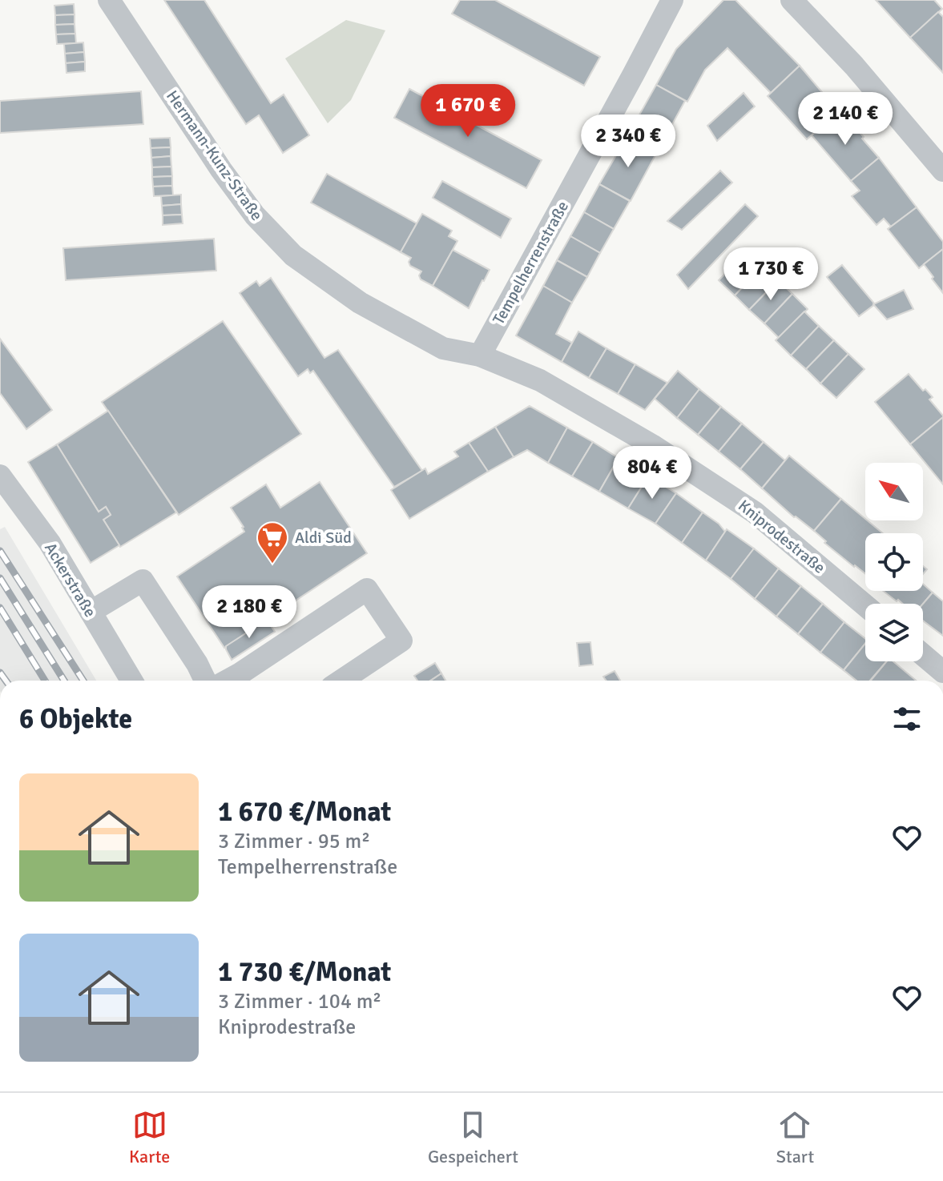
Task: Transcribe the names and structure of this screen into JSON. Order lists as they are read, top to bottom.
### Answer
{
  "streets": {
    "street": [
      "Hermann-Kunz-Straße",
      "Tempelherrenstraße",
      "Kniprodestraße",
      "Ackerstraße"
    ]
  },
  "crossings": [
    ["Hermann-Kunz-Straße", "Tempelherrenstraße"],
    ["Hermann-Kunz-Straße", "Kniprodestraße"],
    ["Tempelherrenstraße", "Kniprodestraße"]
  ],
  "places": {
    "supermarket": ["Aldi Süd"]
  },
  "north": "top left",
  "page": {
    "price": [
      "1 670 €",
      "2 140 €",
      "2 340 €",
      "1 730 €",
      "804 €",
      "2 180 €"
    ],
    "heading": "6 Objekte",
    "list": [
      {
        "name": "1 670 €/Monat",
        "note": "3 Zimmer · 95 m² · Tempelherrenstraße"
      },
      {
        "name": "1 730 €/Monat",
        "note": "3 Zimmer · 104 m² · Kniprodestraße"
      }
    ],
    "tabs": ["Karte", "Gespeichert", "Start"]
  }
}
